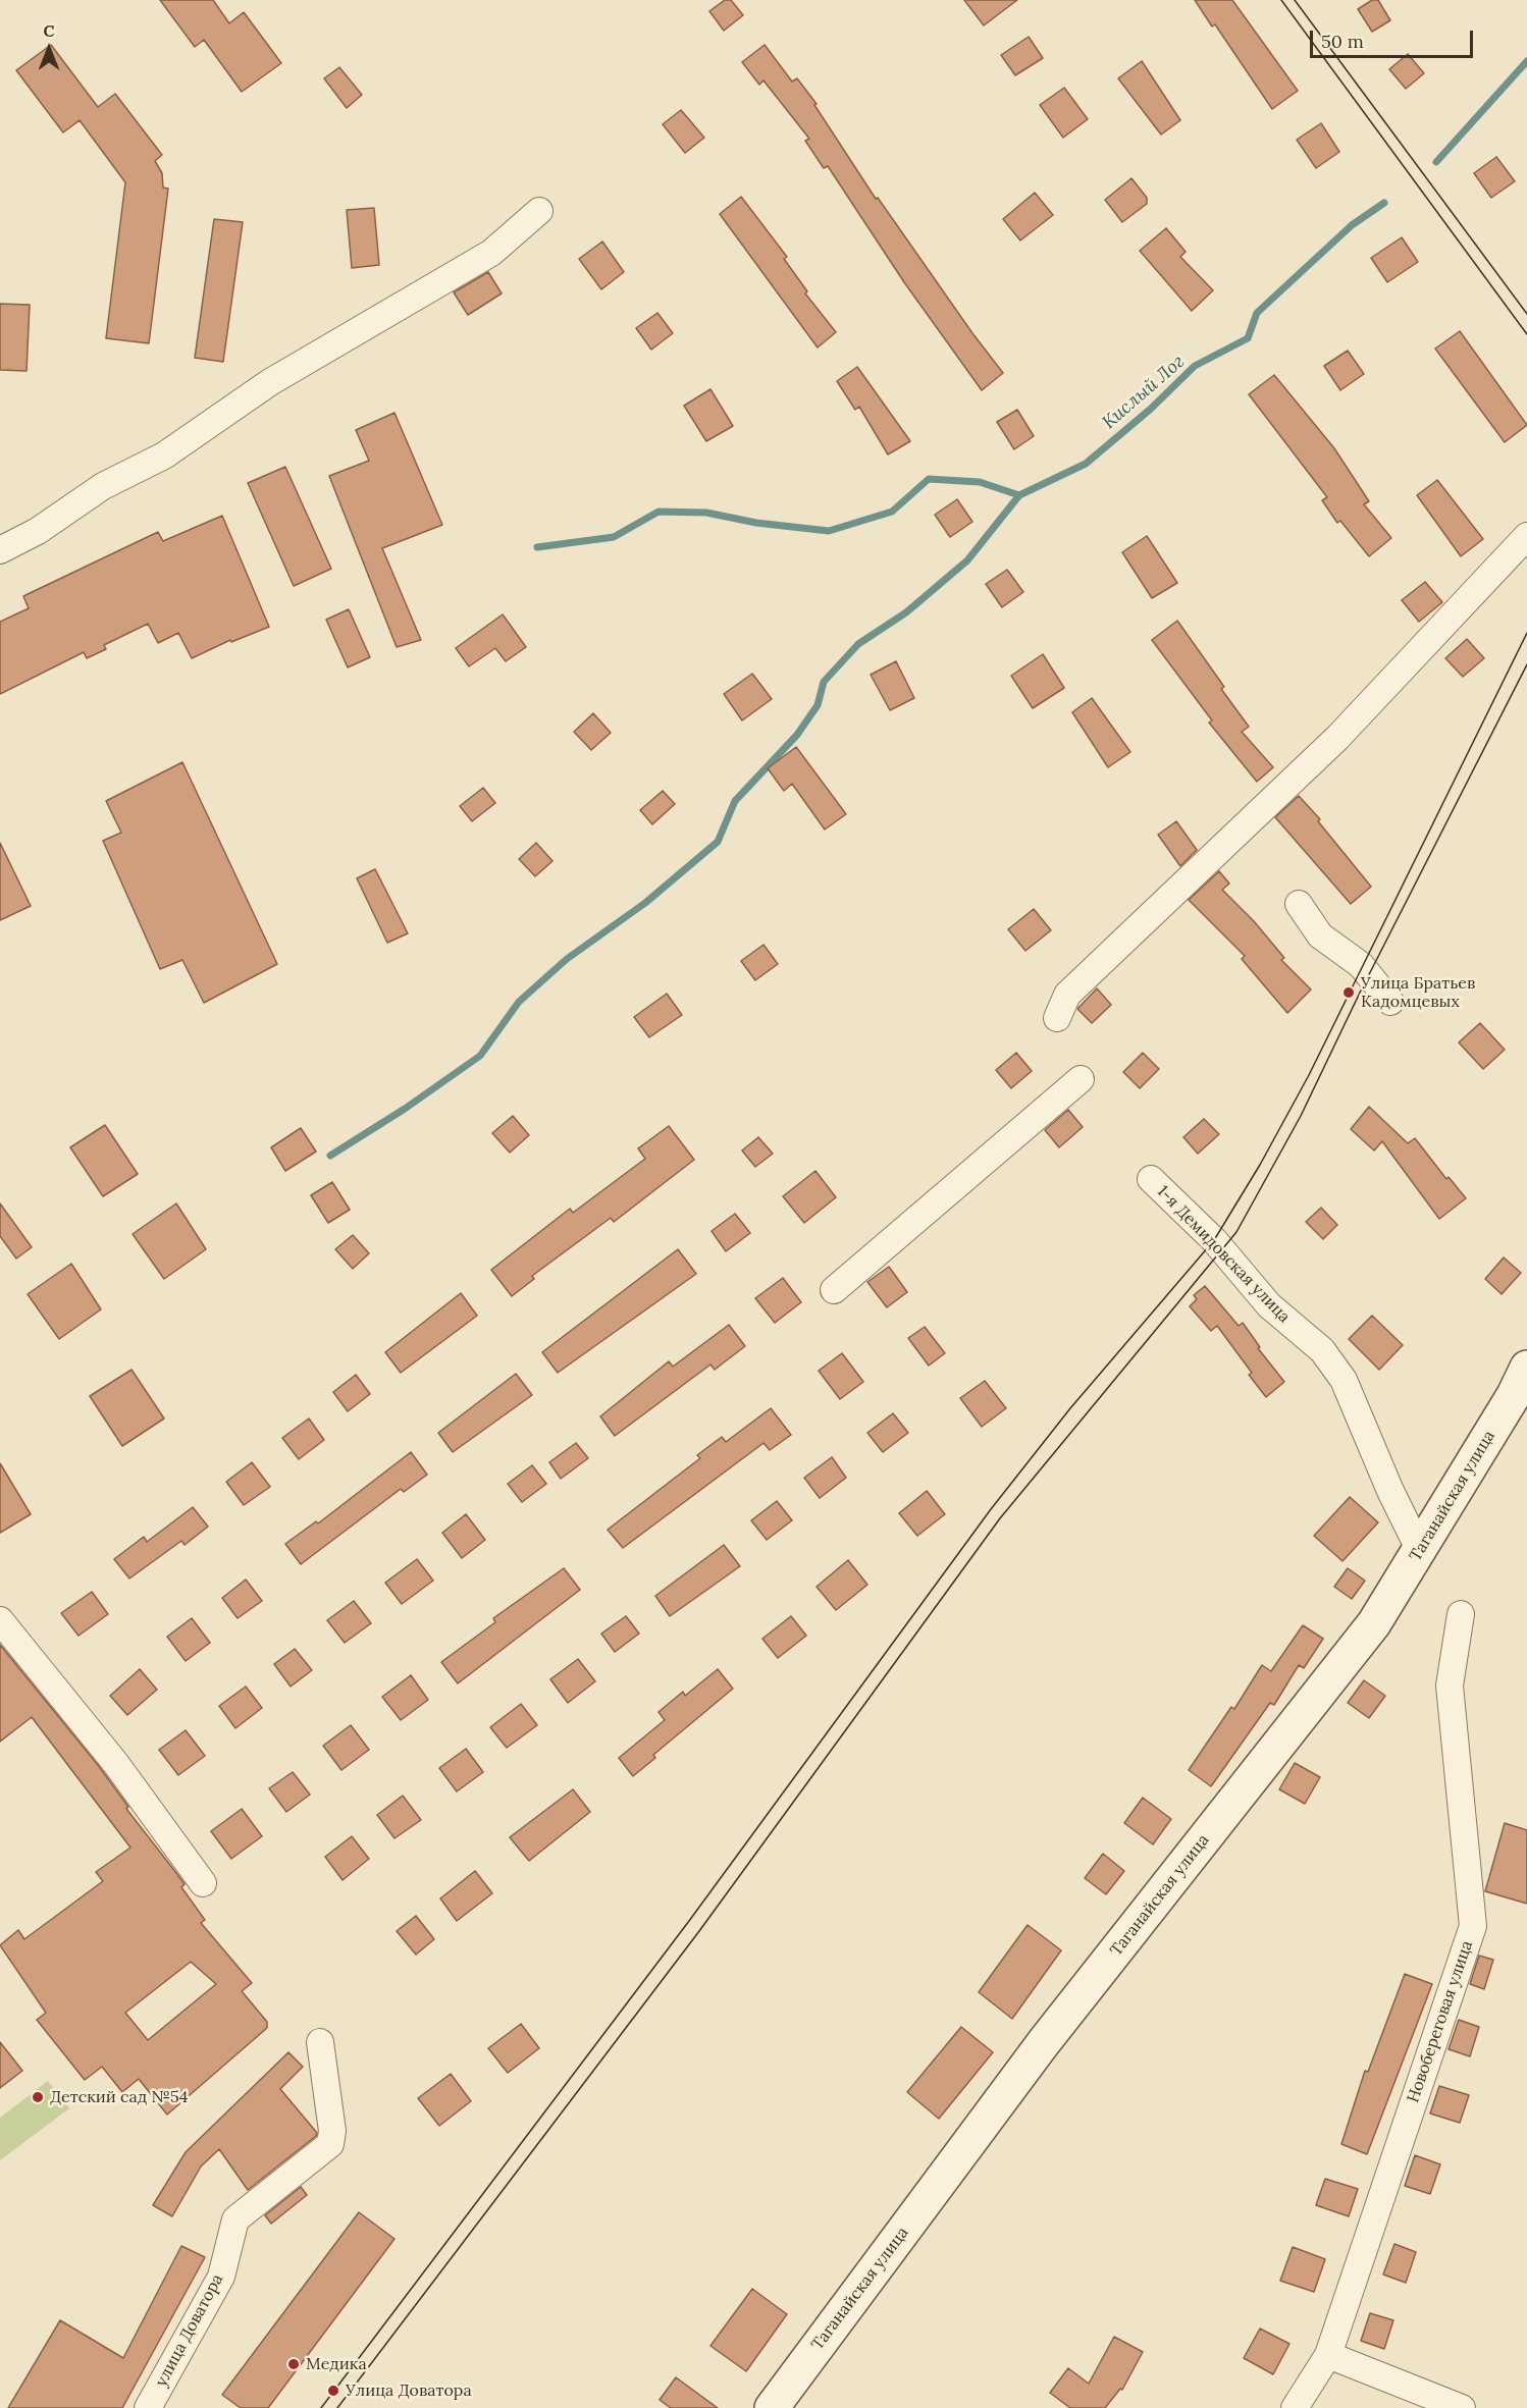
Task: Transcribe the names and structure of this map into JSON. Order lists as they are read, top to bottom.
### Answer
{
  "streets": {
    "main road": ["Таганайская улица"],
    "street": ["1-я Демидовская улица", "Новобереговая улица", "улица Доватора"]
  },
  "crossings": [
    ["1-я Демидовская улица", "Таганайская улица"]
  ],
  "water": ["Кислый Лог"],
  "places": [
    "Улица Братьев Кадомцевых",
    "Детский сад №54",
    "Медика",
    "Улица Доватора"
  ],
  "scale_bar": "50 m",
  "north": "top"
}
